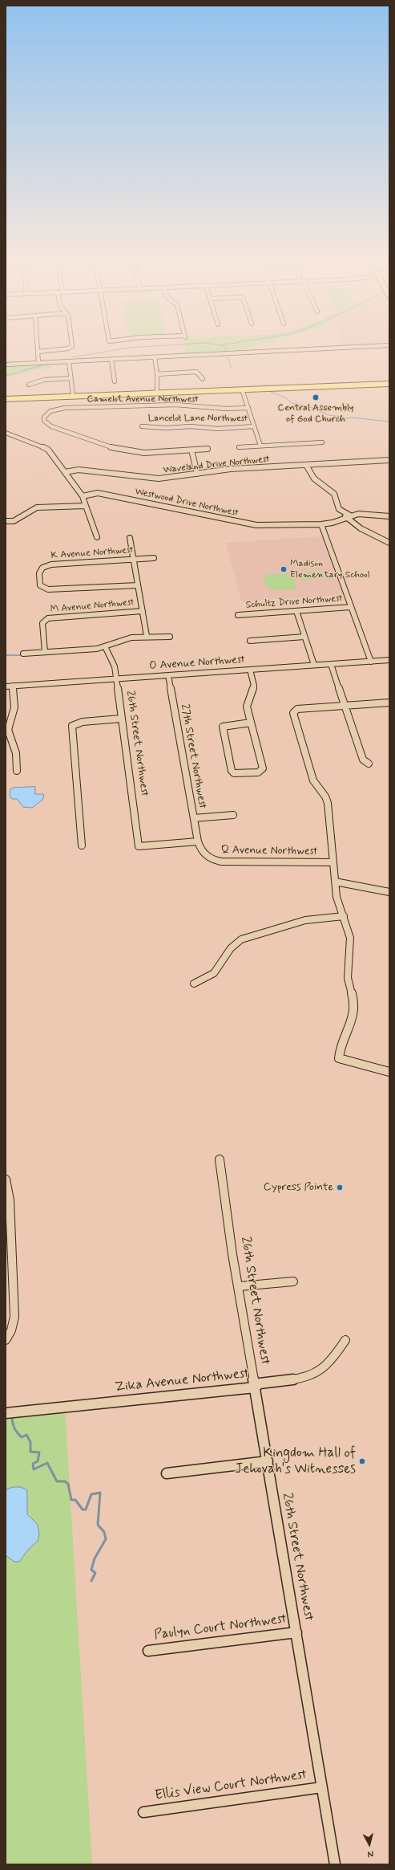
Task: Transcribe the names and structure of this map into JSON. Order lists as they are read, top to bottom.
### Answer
{
  "streets": {
    "street": [
      "Camelot Avenue Northwest",
      "Lancelot Lane Northwest",
      "Waveland Drive Northwest",
      "Westwood Drive Northwest",
      "K Avenue Northwest",
      "Schultz Drive Northwest",
      "M Avenue Northwest",
      "O Avenue Northwest",
      "26th Street Northwest",
      "27th Street Northwest",
      "Q Avenue Northwest",
      "Zika Avenue Northwest",
      "Paulyn Court Northwest",
      "Ellis View Court Northwest"
    ]
  },
  "crossings": [
    ["O Avenue Northwest", "26th Street Northwest"],
    ["O Avenue Northwest", "27th Street Northwest"],
    ["26th Street Northwest", "27th Street Northwest"],
    ["26th Street Northwest", "Q Avenue Northwest"],
    ["26th Street Northwest", "Zika Avenue Northwest"],
    ["26th Street Northwest", "Paulyn Court Northwest"],
    ["26th Street Northwest", "Ellis View Court Northwest"],
    ["27th Street Northwest", "Q Avenue Northwest"]
  ],
  "places": [
    "Central Assembly of God Church",
    "Madison Elementary School",
    "Cypress Pointe",
    "Kingdom Hall of Jehovah's Witnesses"
  ],
  "north": "bottom"
}
